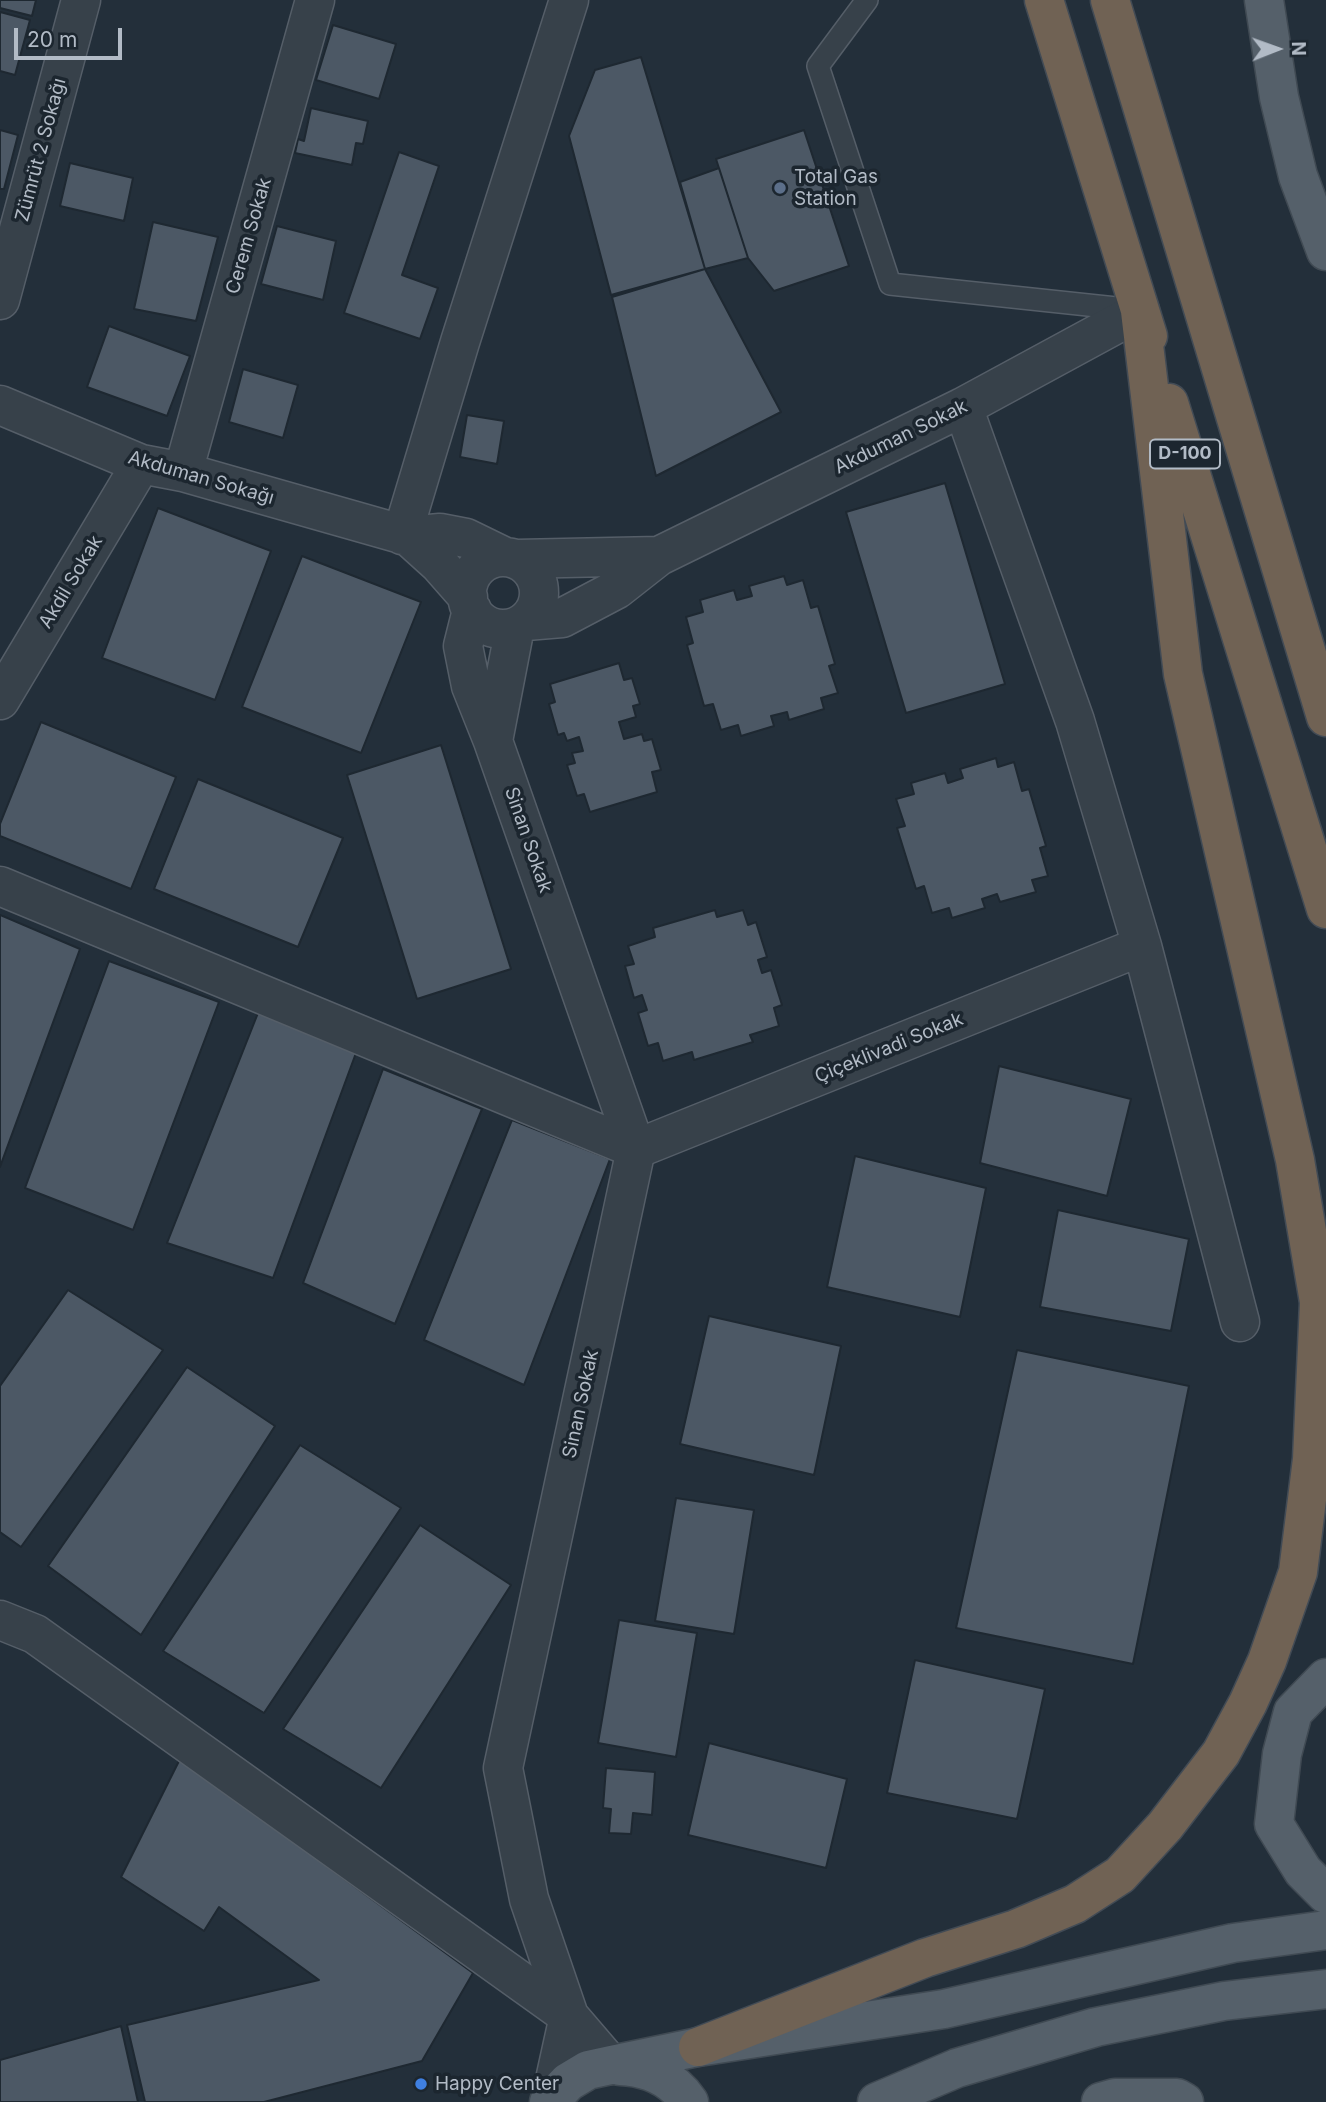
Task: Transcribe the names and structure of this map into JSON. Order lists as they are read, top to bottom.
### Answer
{
  "streets": {
    "highway": ["D-100"],
    "street": [
      "Zümrüt 2 Sokağı",
      "Cerem Sokak",
      "Akduman Sokak",
      "Akduman Sokağı",
      "Akdil Sokak",
      "Sinan Sokak",
      "Çiçeklivadi Sokak"
    ]
  },
  "crossings": [
    ["Cerem Sokak", "Akduman Sokağı"],
    ["Akduman Sokak", "D-100"],
    ["Akduman Sokak", "Akduman Sokağı"],
    ["Akduman Sokak", "Sinan Sokak"],
    ["Akduman Sokağı", "Akdil Sokak"],
    ["Akduman Sokağı", "Sinan Sokak"],
    ["Sinan Sokak", "Çiçeklivadi Sokak"]
  ],
  "places": ["Total Gas Station", "Happy Center"],
  "scale_bar": "20 m",
  "north": "right"
}
